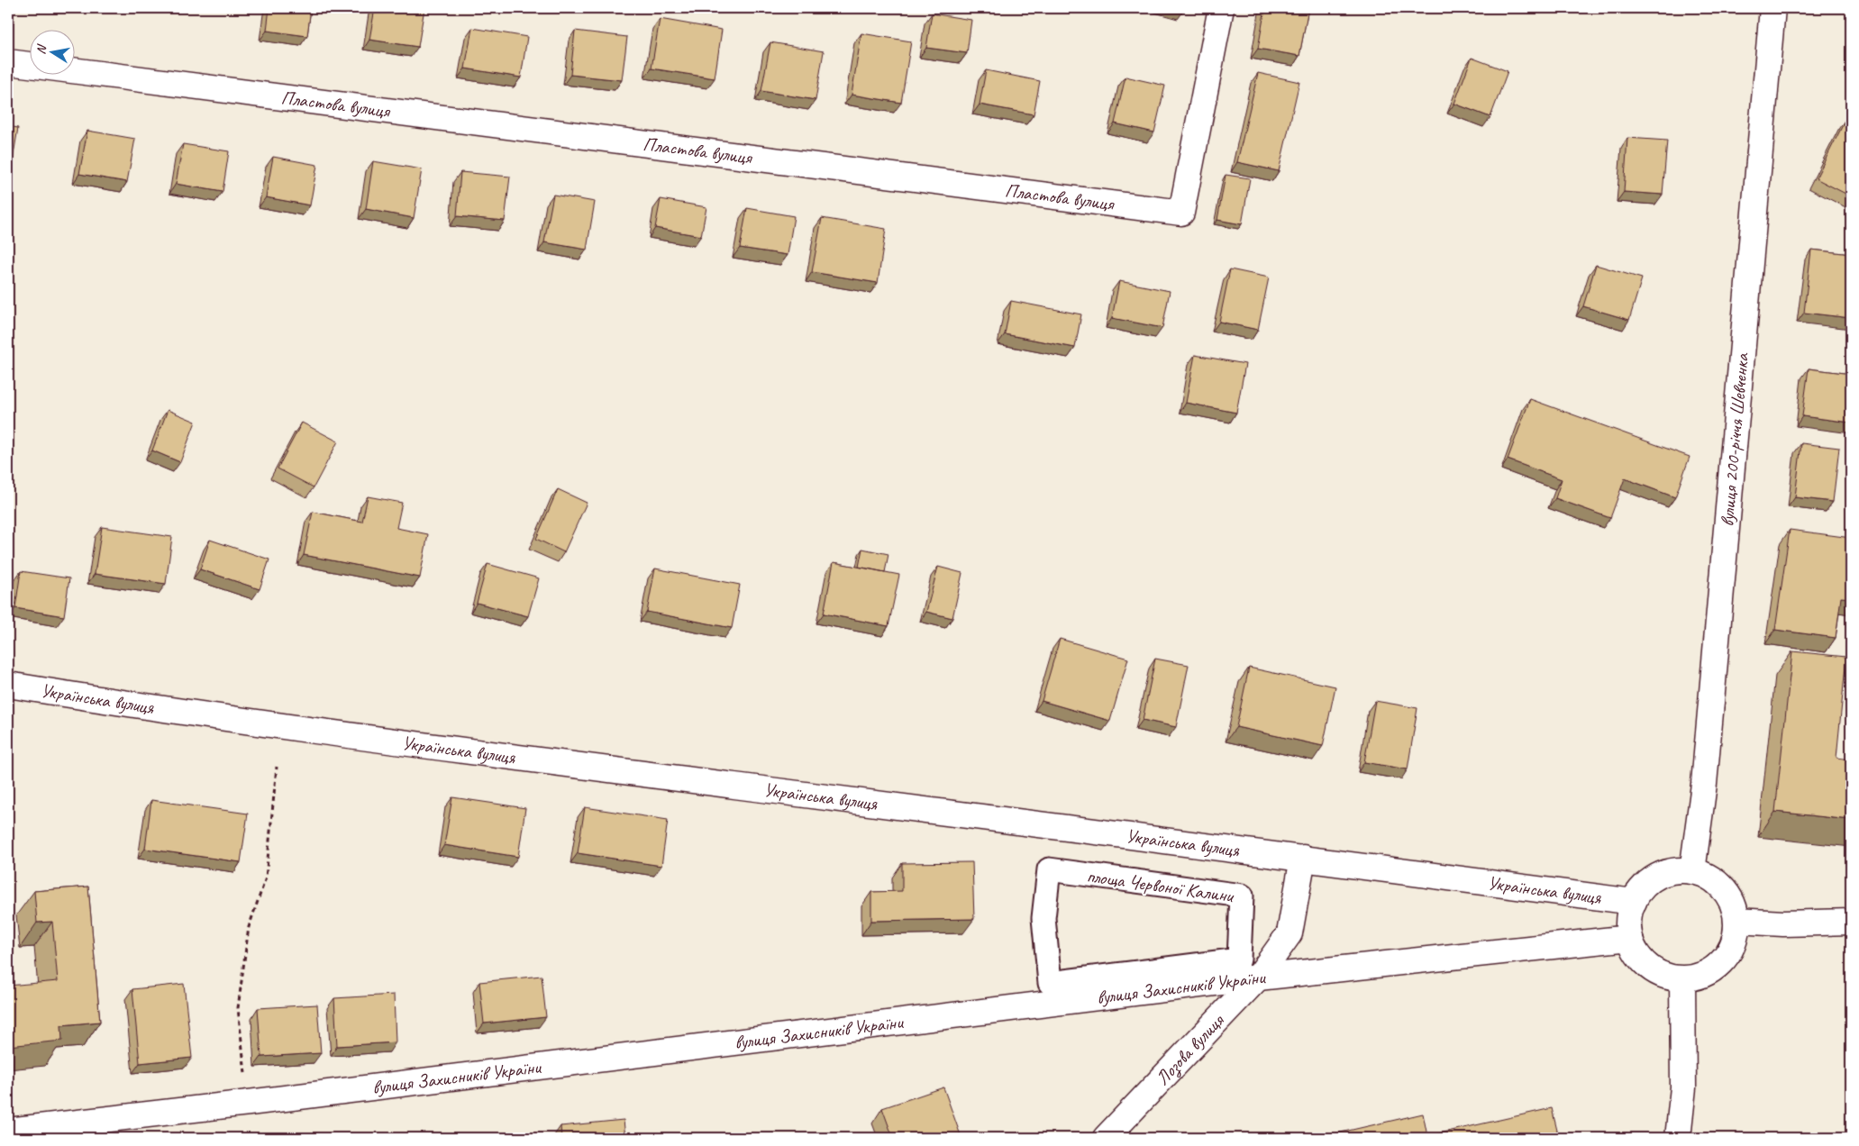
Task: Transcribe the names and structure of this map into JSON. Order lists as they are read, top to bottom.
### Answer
{
  "streets": {
    "street": [
      "Пластова вулиця",
      "вулиця 200-річчя Шевченка",
      "Українська вулиця",
      "площа Червоної Калини",
      "вулиця Захисників України",
      "Лозова вулиця"
    ]
  },
  "crossings": [
    ["вулиця 200-річчя Шевченка", "Українська вулиця"],
    ["вулиця 200-річчя Шевченка", "вулиця Захисників України"],
    ["Українська вулиця", "вулиця Захисників України"],
    ["Українська вулиця", "Лозова вулиця"],
    ["вулиця Захисників України", "Лозова вулиця"]
  ],
  "north": "left"
}
